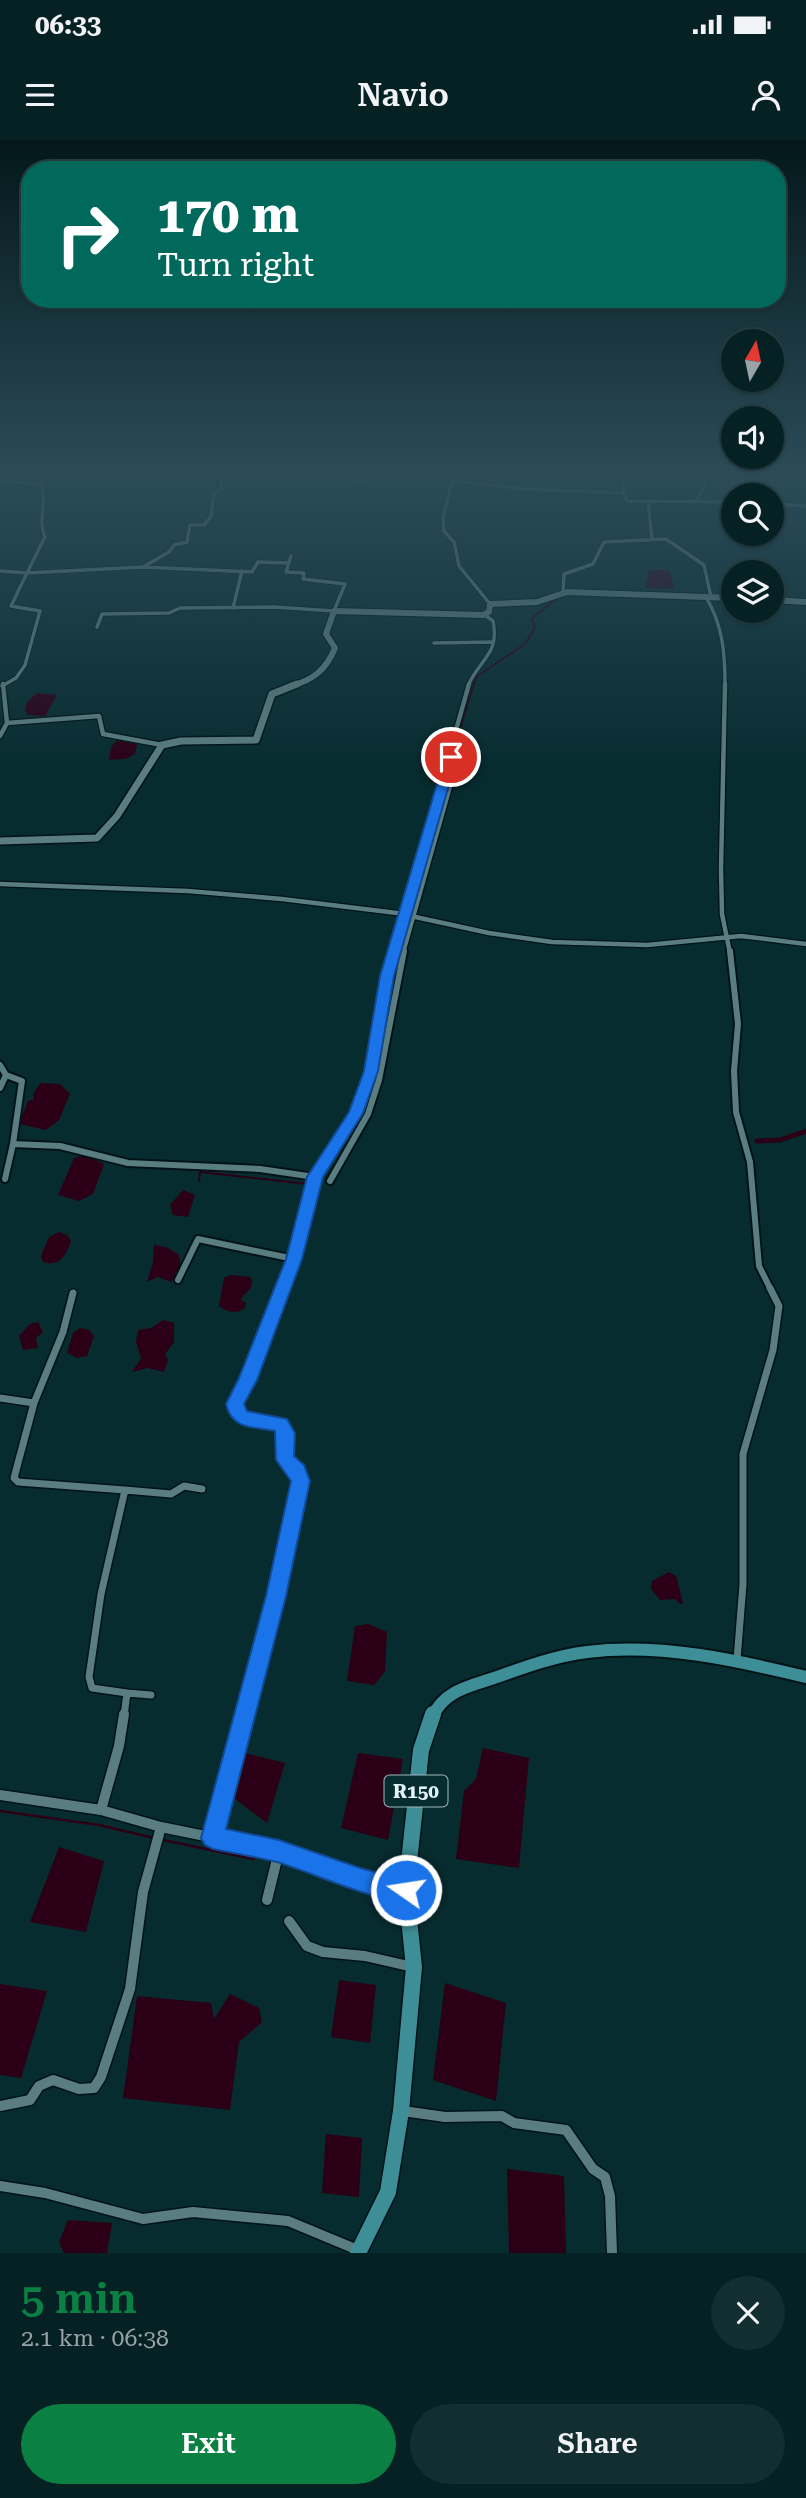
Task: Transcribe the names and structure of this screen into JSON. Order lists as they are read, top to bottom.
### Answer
{
  "streets": {
    "main road": ["R150"]
  },
  "north": "top",
  "page": {
    "status": "06:33",
    "header": "Navio",
    "turn": ["170 m", "Turn right"],
    "heading": ["5 min", "2.1 km · 06:38"],
    "buttons": ["Exit", "Share"]
  }
}
